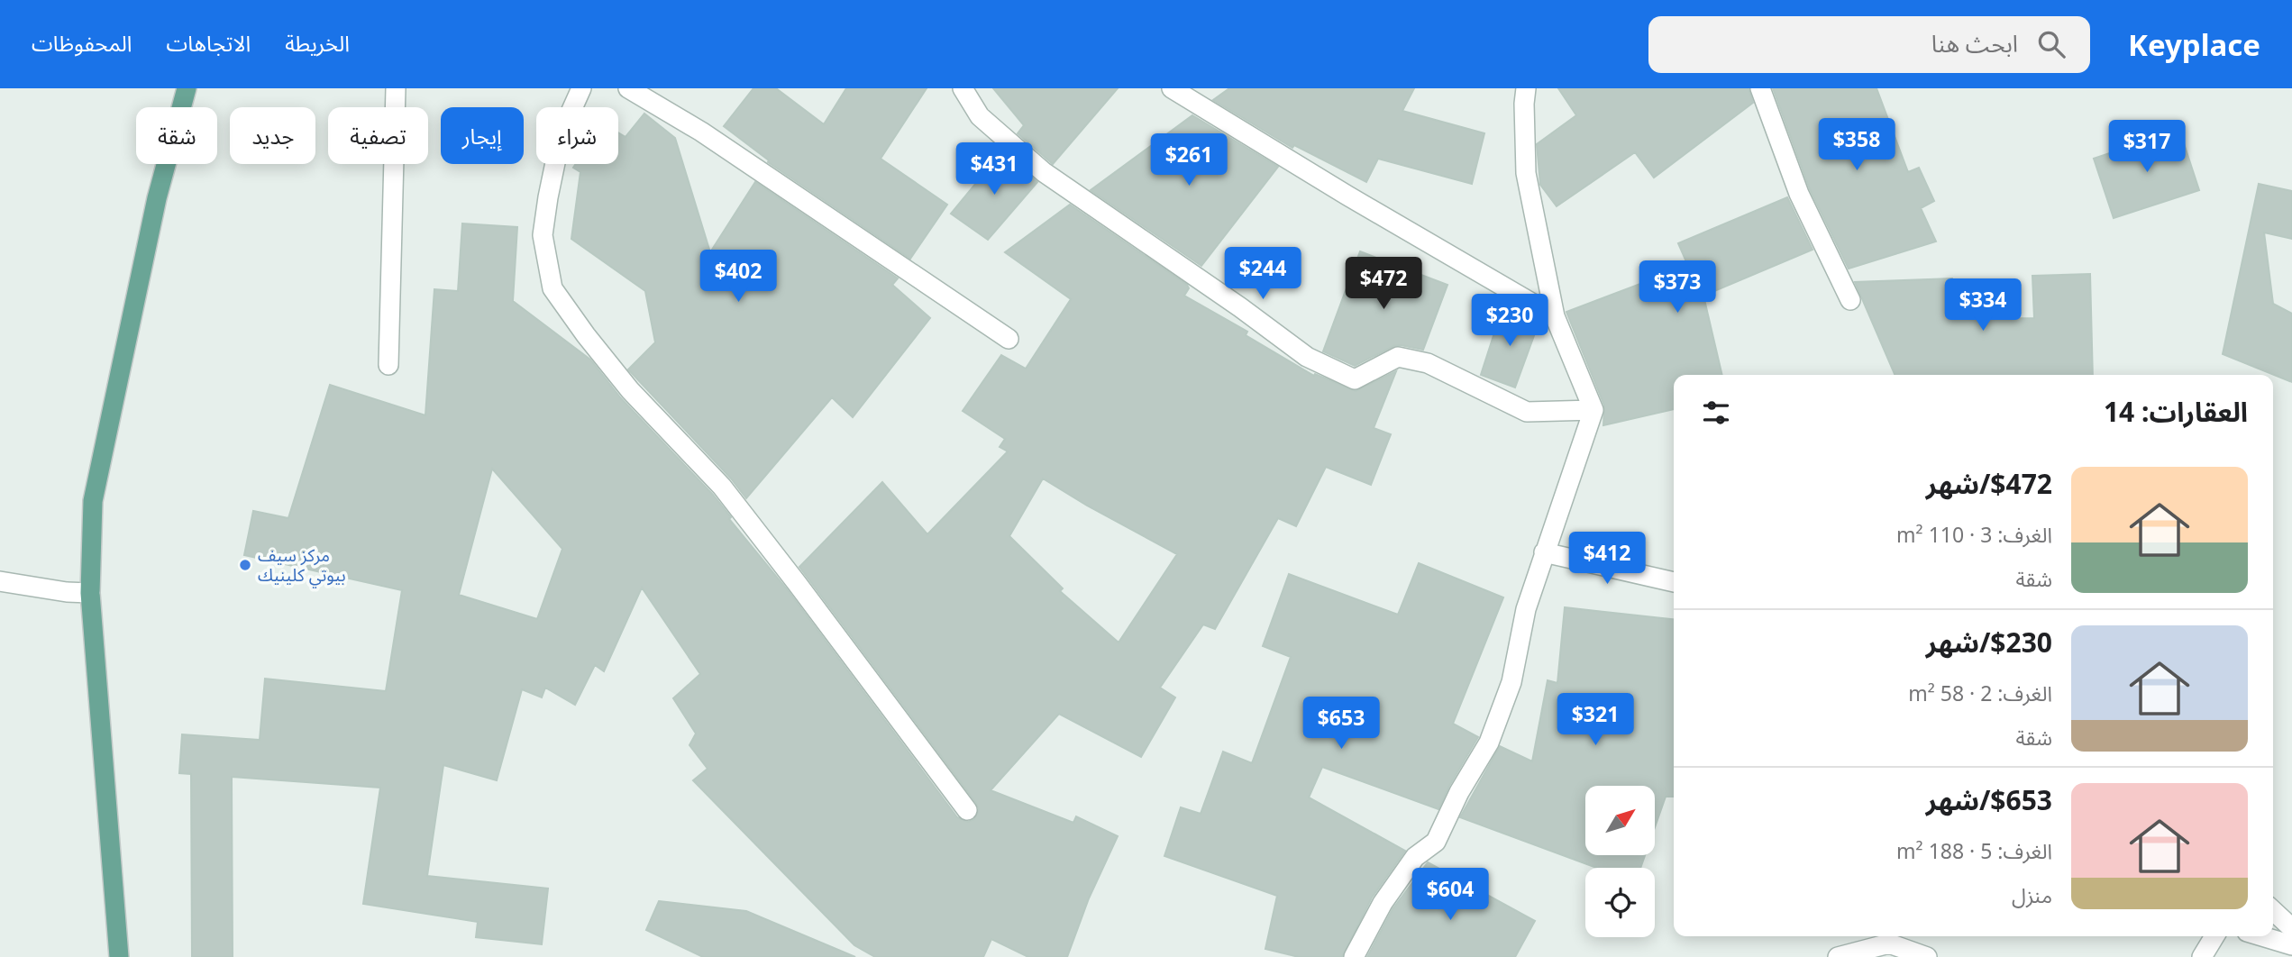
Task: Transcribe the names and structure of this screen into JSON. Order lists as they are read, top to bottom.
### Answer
{
  "places": ["مركز سيف بيوتي كلينيك"],
  "north": "top right",
  "page": {
    "header": "Keyplace",
    "search": "ابحث هنا",
    "nav": ["الخريطة", "الاتجاهات", "المحفوظات"],
    "chip": [
      "شراء",
      "إيجار",
      "تصفية",
      "جديد",
      "شقة"
    ],
    "price": [
      "$358",
      "$317",
      "$261",
      "$431",
      "$244",
      "$402",
      "$472",
      "$373",
      "$334",
      "$230",
      "$412",
      "$321",
      "$653",
      "$604"
    ],
    "heading": "العقارات: 14",
    "list": [
      {
        "name": "$472/شهر",
        "note": "الغرف: 3 · 110 m² · شقة"
      },
      {
        "name": "$230/شهر",
        "note": "الغرف: 2 · 58 m² · شقة"
      },
      {
        "name": "$653/شهر",
        "note": "الغرف: 5 · 188 m² · منزل"
      }
    ]
  }
}
